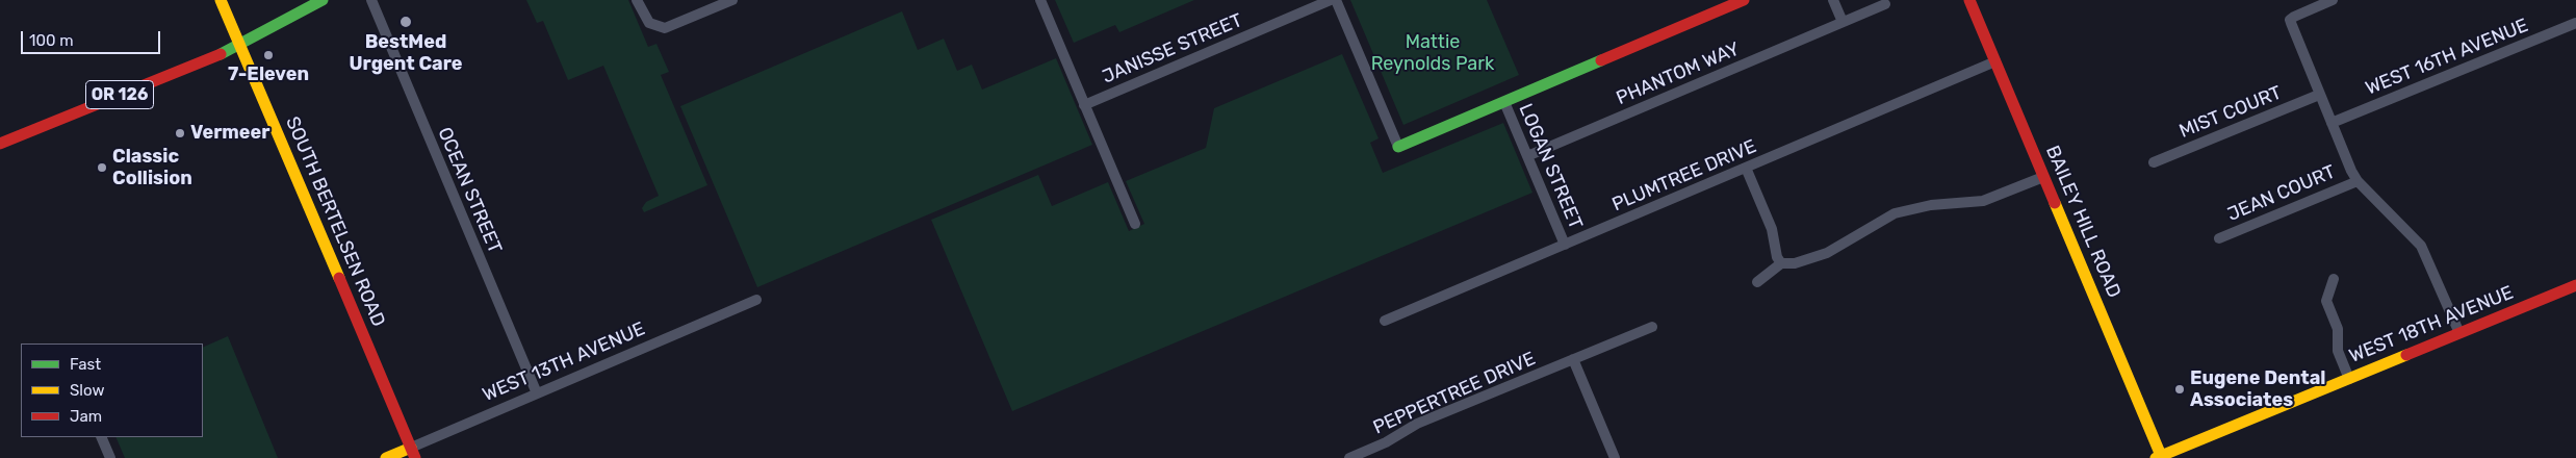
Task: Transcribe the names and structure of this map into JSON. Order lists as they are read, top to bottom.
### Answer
{
  "streets": {
    "main road": [
      "OR 126",
      "SOUTH BERTELSEN ROAD",
      "BAILEY HILL ROAD",
      "WEST 18TH AVENUE",
      "WEST 13TH AVENUE"
    ],
    "street": [
      "JANISSE STREET",
      "WEST 16TH AVENUE",
      "PHANTOM WAY",
      "MIST COURT",
      "LOGAN STREET",
      "PLUMTREE DRIVE",
      "OCEAN STREET",
      "JEAN COURT",
      "PEPPERTREE DRIVE"
    ]
  },
  "crossings": [
    ["PHANTOM WAY", "LOGAN STREET"],
    ["OR 126", "SOUTH BERTELSEN ROAD"],
    ["LOGAN STREET", "PLUMTREE DRIVE"],
    ["PLUMTREE DRIVE", "BAILEY HILL ROAD"],
    ["OCEAN STREET", "WEST 13TH AVENUE"],
    ["SOUTH BERTELSEN ROAD", "WEST 13TH AVENUE"],
    ["BAILEY HILL ROAD", "WEST 18TH AVENUE"]
  ],
  "parks": ["Mattie Reynolds Park"],
  "places": [
    "BestMed Urgent Care",
    "7-Eleven",
    "Vermeer",
    "Classic Collision",
    "Eugene Dental Associates"
  ],
  "legend": ["Fast", "Slow", "Jam"],
  "scale_bar": "100 m"
}
